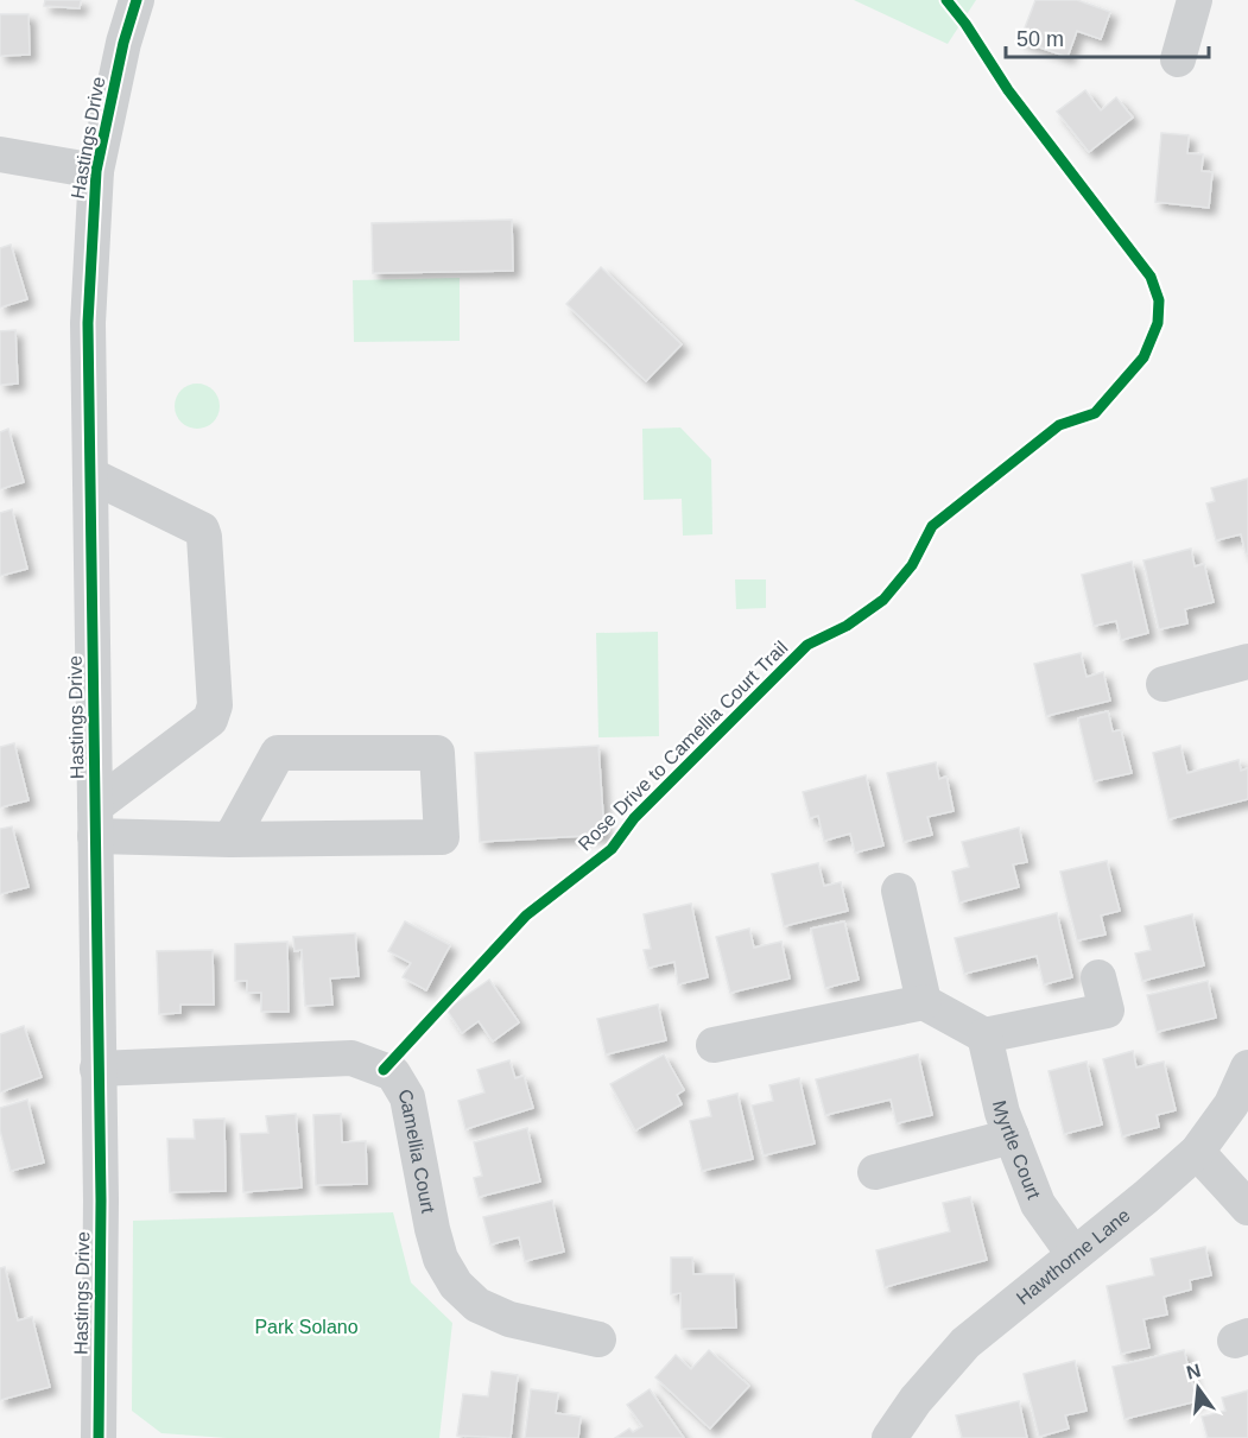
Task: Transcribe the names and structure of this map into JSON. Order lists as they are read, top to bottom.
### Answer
{
  "streets": {
    "street": [
      "Hastings Drive",
      "Myrtle Court",
      "Camellia Court",
      "Hawthorne Lane"
    ],
    "cycle path": ["Rose Drive to Camellia Court Trail"]
  },
  "crossings": [
    ["Hastings Drive", "Camellia Court"],
    ["Myrtle Court", "Hawthorne Lane"]
  ],
  "parks": ["Park Solano"],
  "scale_bar": "50 m",
  "north": "top"
}
